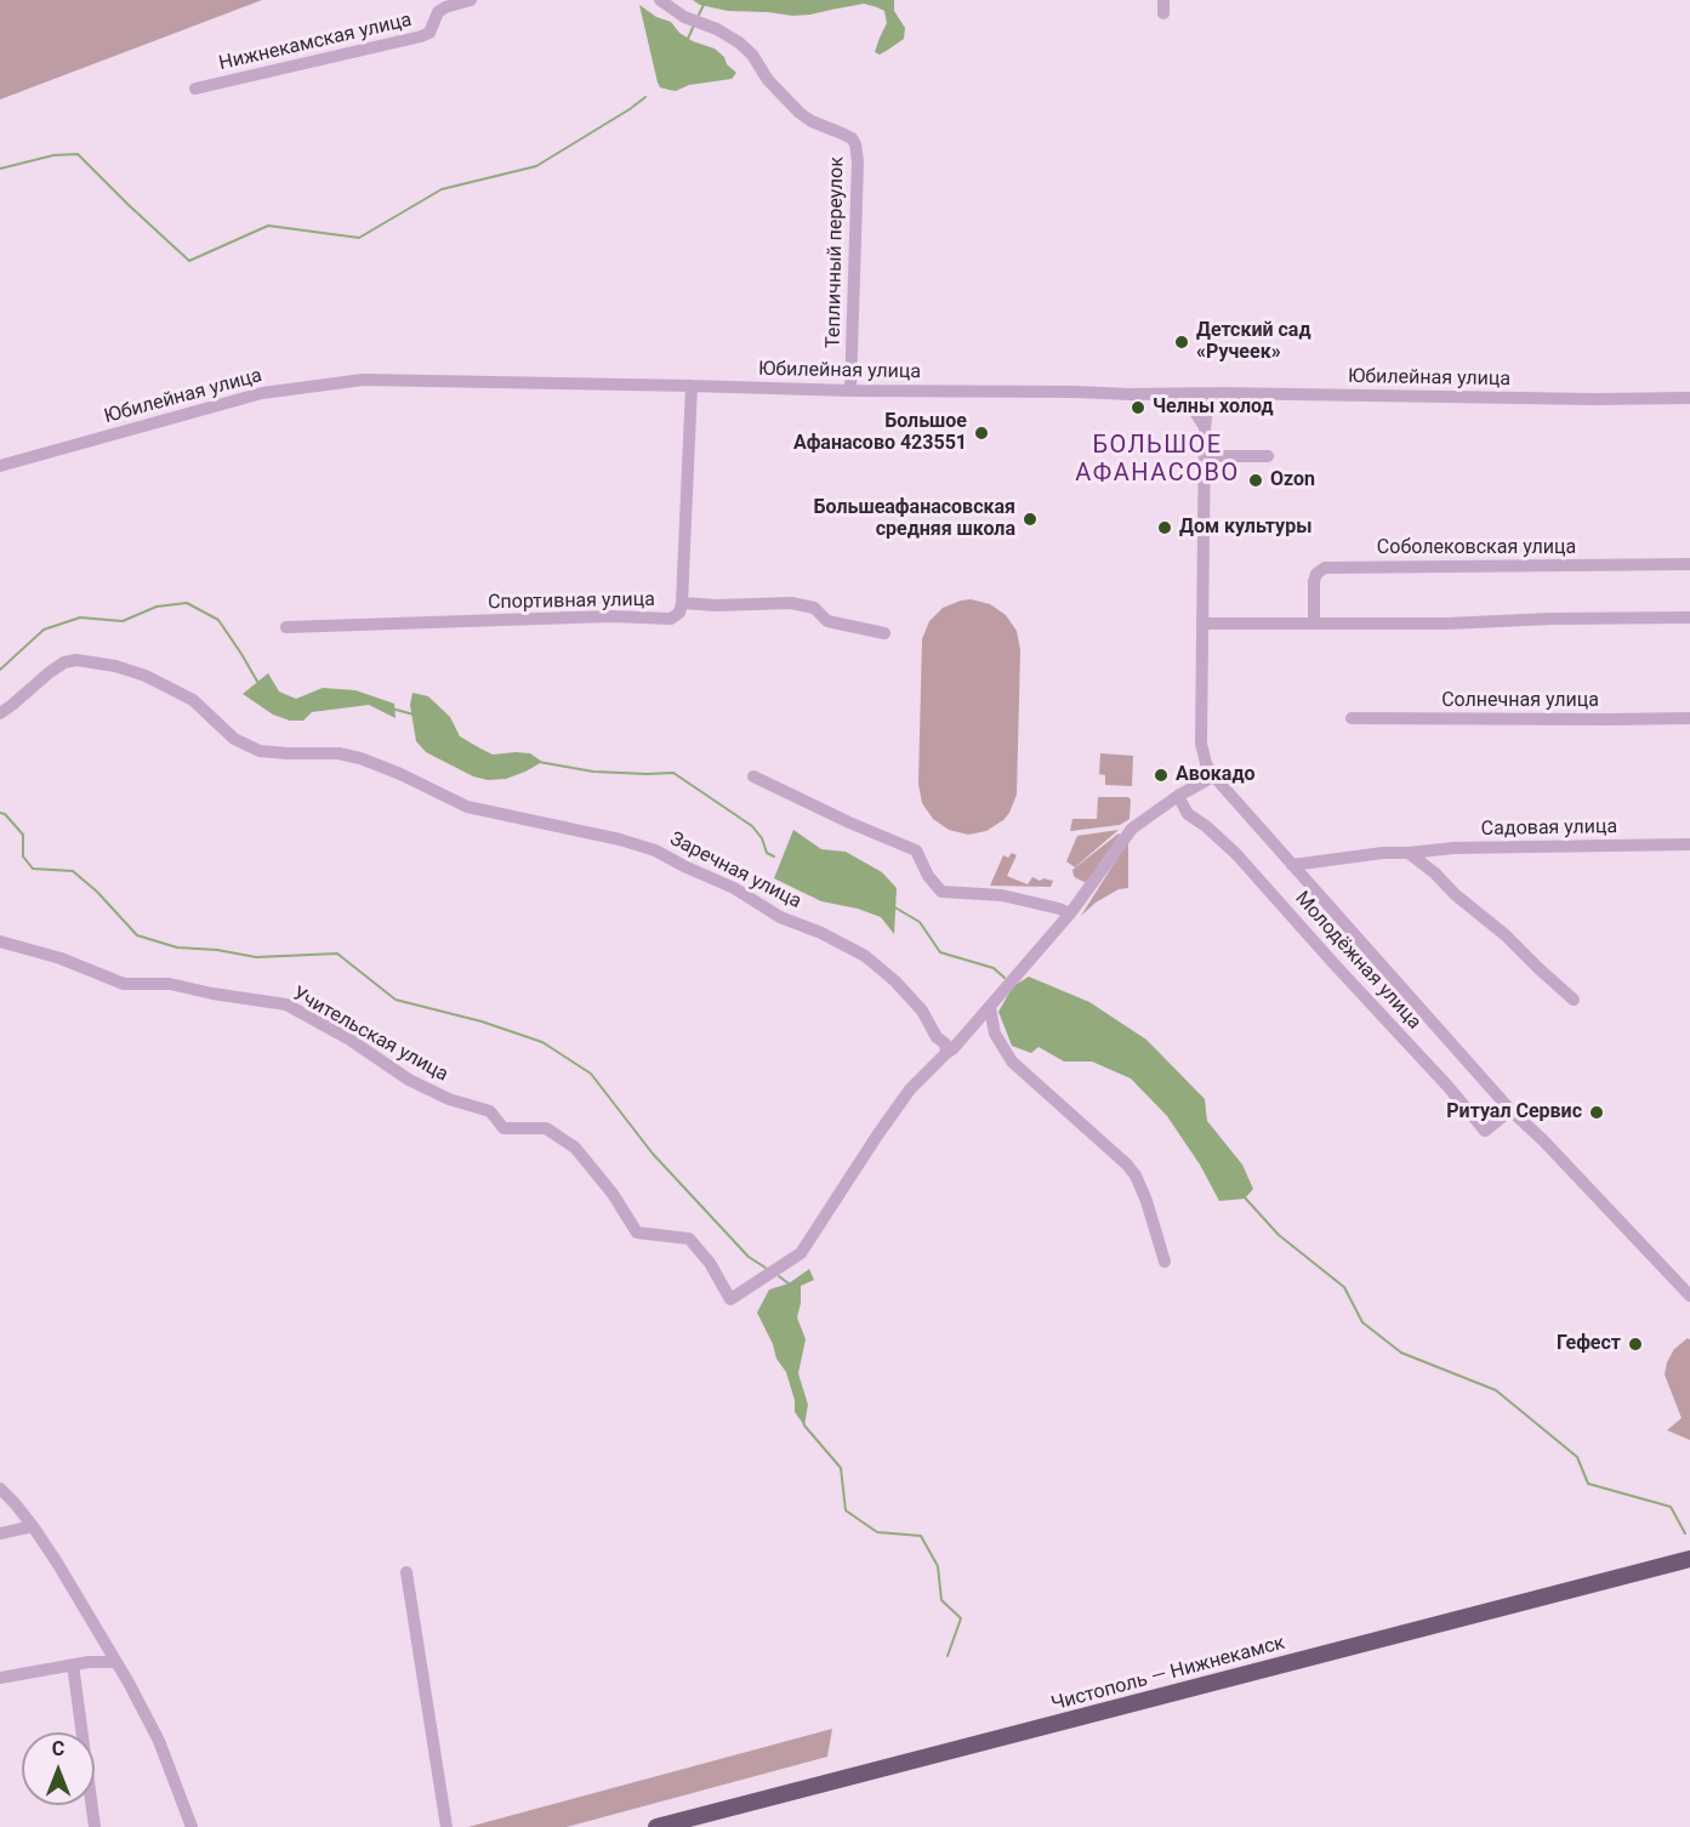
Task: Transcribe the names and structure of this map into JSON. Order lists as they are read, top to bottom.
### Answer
{
  "streets": {
    "main road": ["Чистополь — Нижнекамск"],
    "street": [
      "Нижнекамская улица",
      "Тепличный переулок",
      "Юбилейная улица",
      "Соболековская улица",
      "Спортивная улица",
      "Солнечная улица",
      "Садовая улица",
      "Заречная улица",
      "Молодёжная улица",
      "Учительская улица"
    ]
  },
  "crossings": [
    ["Тепличный переулок", "Юбилейная улица"],
    ["Юбилейная улица", "Молодёжная улица"],
    ["Садовая улица", "Молодёжная улица"],
    ["Заречная улица", "Учительская улица"]
  ],
  "districts": ["БОЛЬШОЕ АФАНАСОВО"],
  "places": [
    "Детский сад «Ручеек»",
    "Челны холод",
    "Большое Афанасово 423551",
    "Ozon",
    "Большеафанасовская средняя школа",
    "Дом культуры",
    "Авокадо",
    "Ритуал Сервис",
    "Гефест"
  ],
  "north": "top"
}
